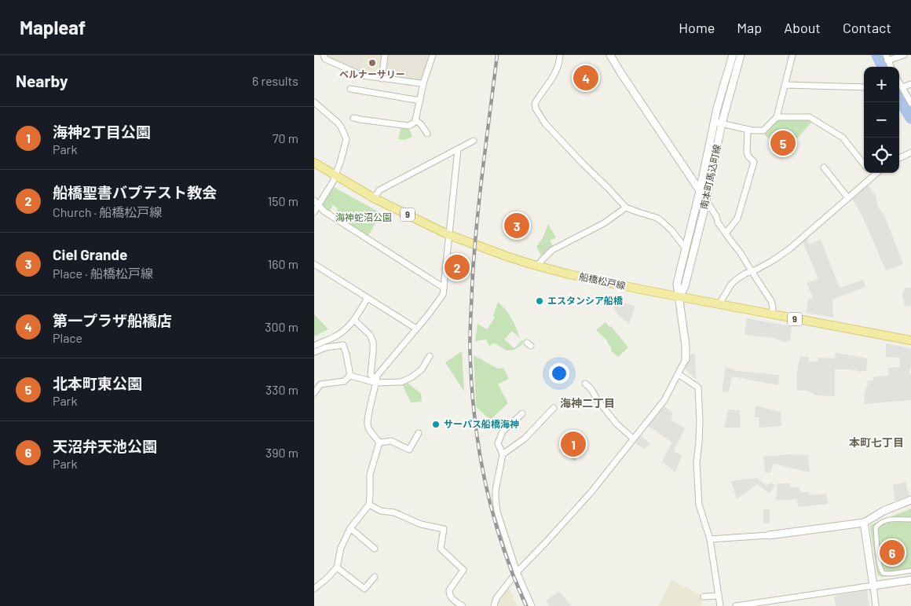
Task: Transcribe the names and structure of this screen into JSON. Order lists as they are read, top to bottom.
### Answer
{
  "streets": {
    "main road": ["9", "船橋松戸線"],
    "street": ["南本町馬込町線"]
  },
  "crossings": [
    ["南本町馬込町線", "船橋松戸線"]
  ],
  "districts": ["海神二丁目", "本町七丁目"],
  "parks": ["海神蛇沼公園"],
  "places": ["ベルナーサリー", "エスタンシア船橋", "サーパス船橋海神"],
  "page": {
    "header": "Mapleaf",
    "nav": [
      "Home",
      "Map",
      "About",
      "Contact"
    ],
    "heading": ["Nearby", "6 results"],
    "pins": [
      "4",
      "5",
      "3",
      "2",
      "1",
      "6"
    ],
    "map_buttons": ["+", "−"],
    "list": [
      {
        "mark": "1",
        "name": "海神2丁目公園",
        "note": "Park",
        "value": "70 m"
      },
      {
        "mark": "2",
        "name": "船橋聖書バプテスト教会",
        "note": "Church · 船橋松戸線",
        "value": "150 m"
      },
      {
        "mark": "3",
        "name": "Ciel Grande",
        "note": "Place · 船橋松戸線",
        "value": "160 m"
      },
      {
        "mark": "4",
        "name": "第一プラザ船橋店",
        "note": "Place",
        "value": "300 m"
      },
      {
        "mark": "5",
        "name": "北本町東公園",
        "note": "Park",
        "value": "330 m"
      },
      {
        "mark": "6",
        "name": "天沼弁天池公園",
        "note": "Park",
        "value": "390 m"
      }
    ]
  }
}
